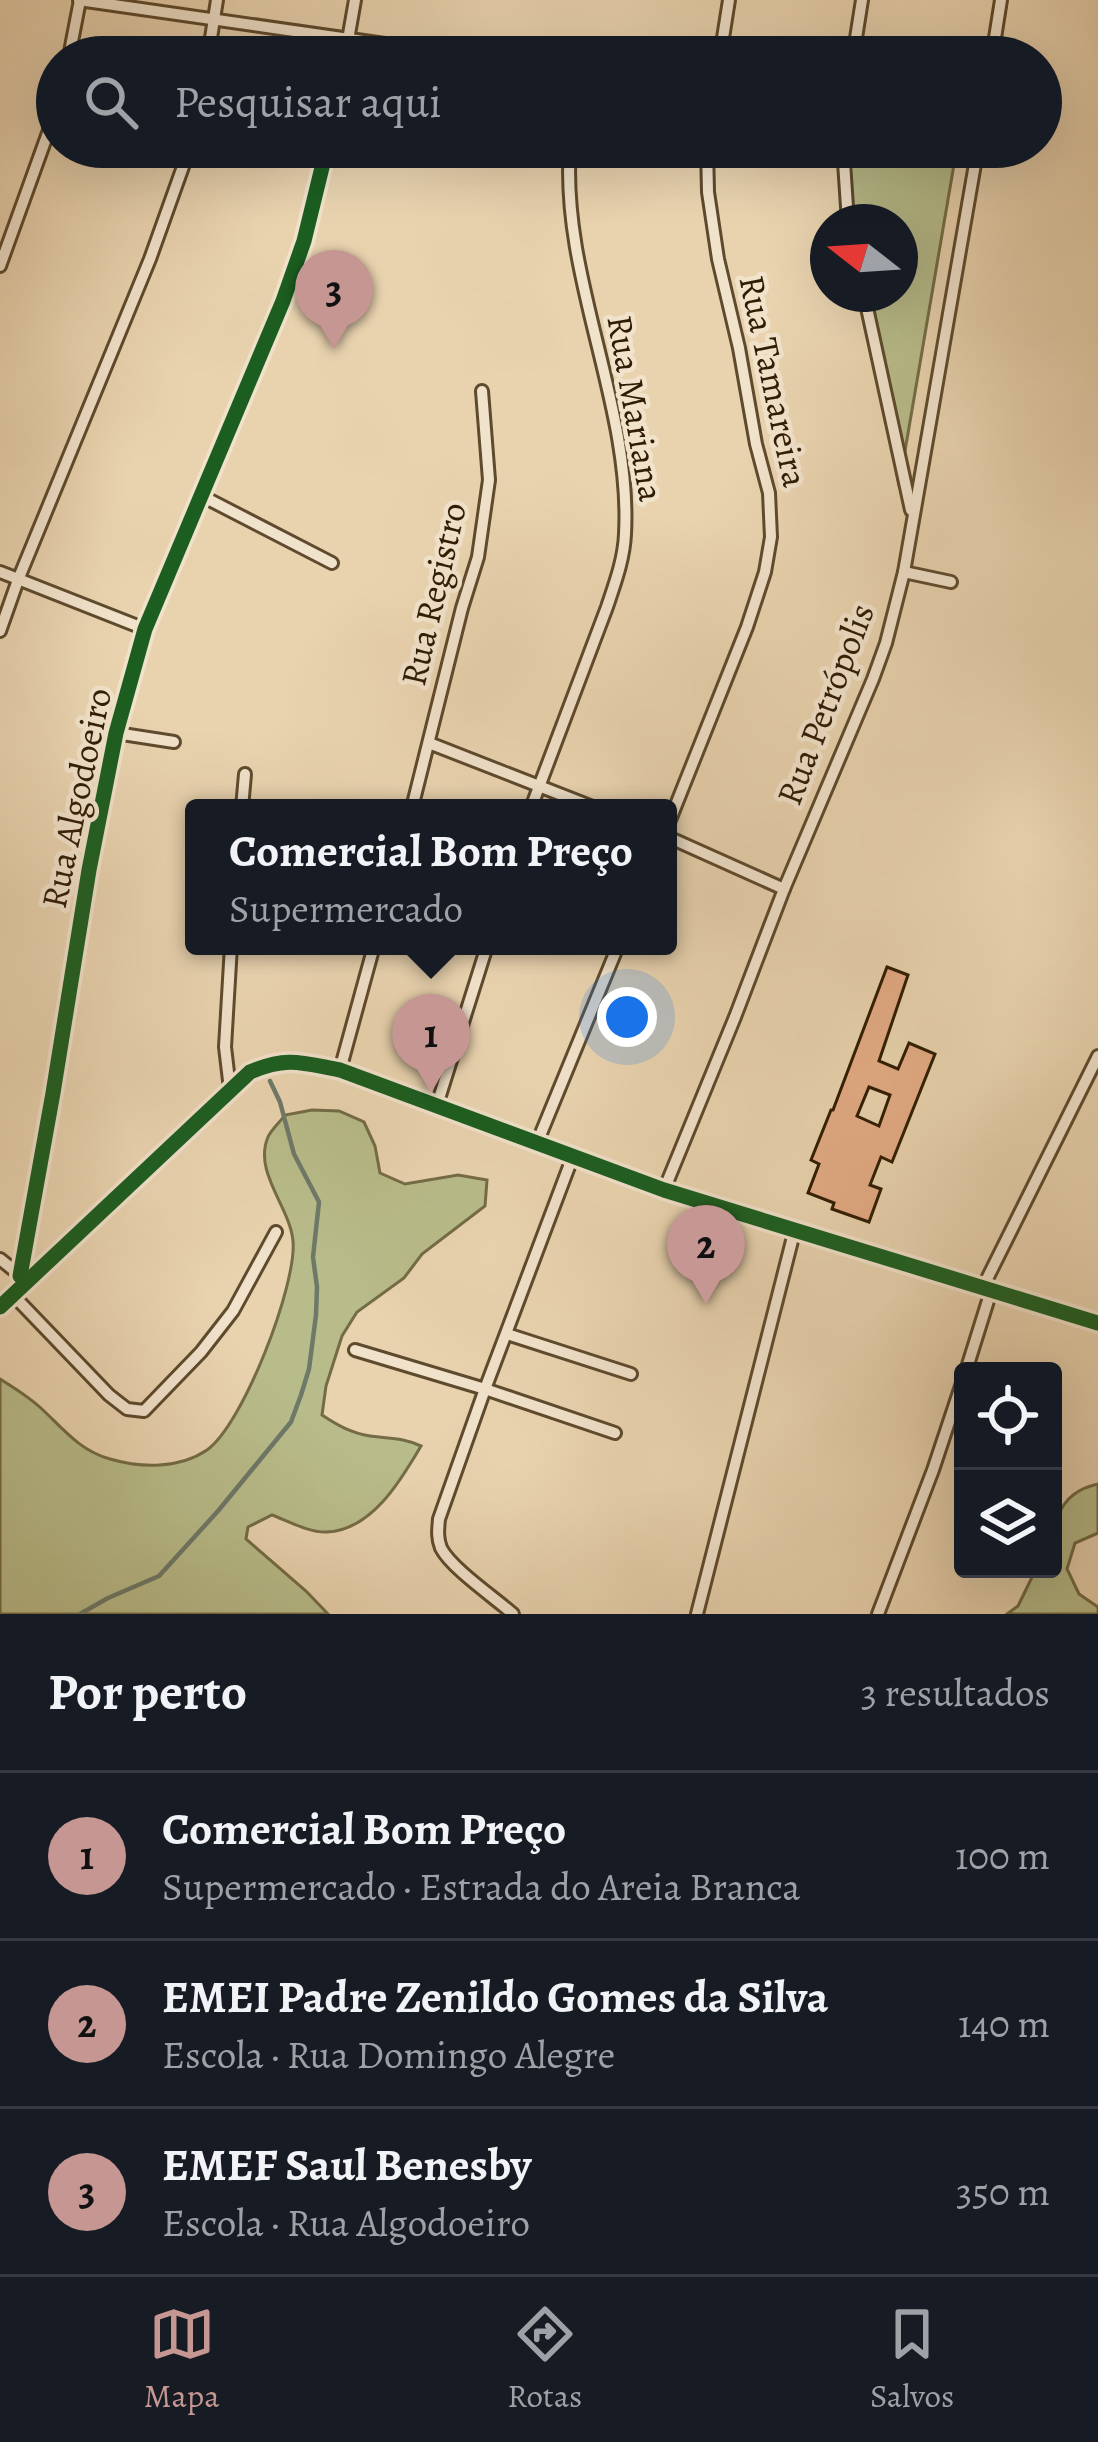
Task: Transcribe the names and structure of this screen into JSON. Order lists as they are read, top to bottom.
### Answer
{
  "streets": {
    "street": [
      "Rua Tamareira",
      "Rua Mariana",
      "Rua Registro",
      "Rua Petrópolis",
      "Rua Algodoeiro"
    ]
  },
  "north": "left",
  "page": {
    "search": "Pesquisar aqui",
    "pins": ["3", "1", "2"],
    "popup": ["Comercial Bom Preço", "Supermercado"],
    "heading": ["Por perto", "3 resultados"],
    "list": [
      {
        "mark": "1",
        "name": "Comercial Bom Preço",
        "note": "Supermercado · Estrada do Areia Branca",
        "value": "100 m"
      },
      {
        "mark": "2",
        "name": "EMEI Padre Zenildo Gomes da Silva",
        "note": "Escola · Rua Domingo Alegre",
        "value": "140 m"
      },
      {
        "mark": "3",
        "name": "EMEF Saul Benesby",
        "note": "Escola · Rua Algodoeiro",
        "value": "350 m"
      }
    ],
    "nav": ["Mapa", "Rotas", "Salvos"]
  }
}
